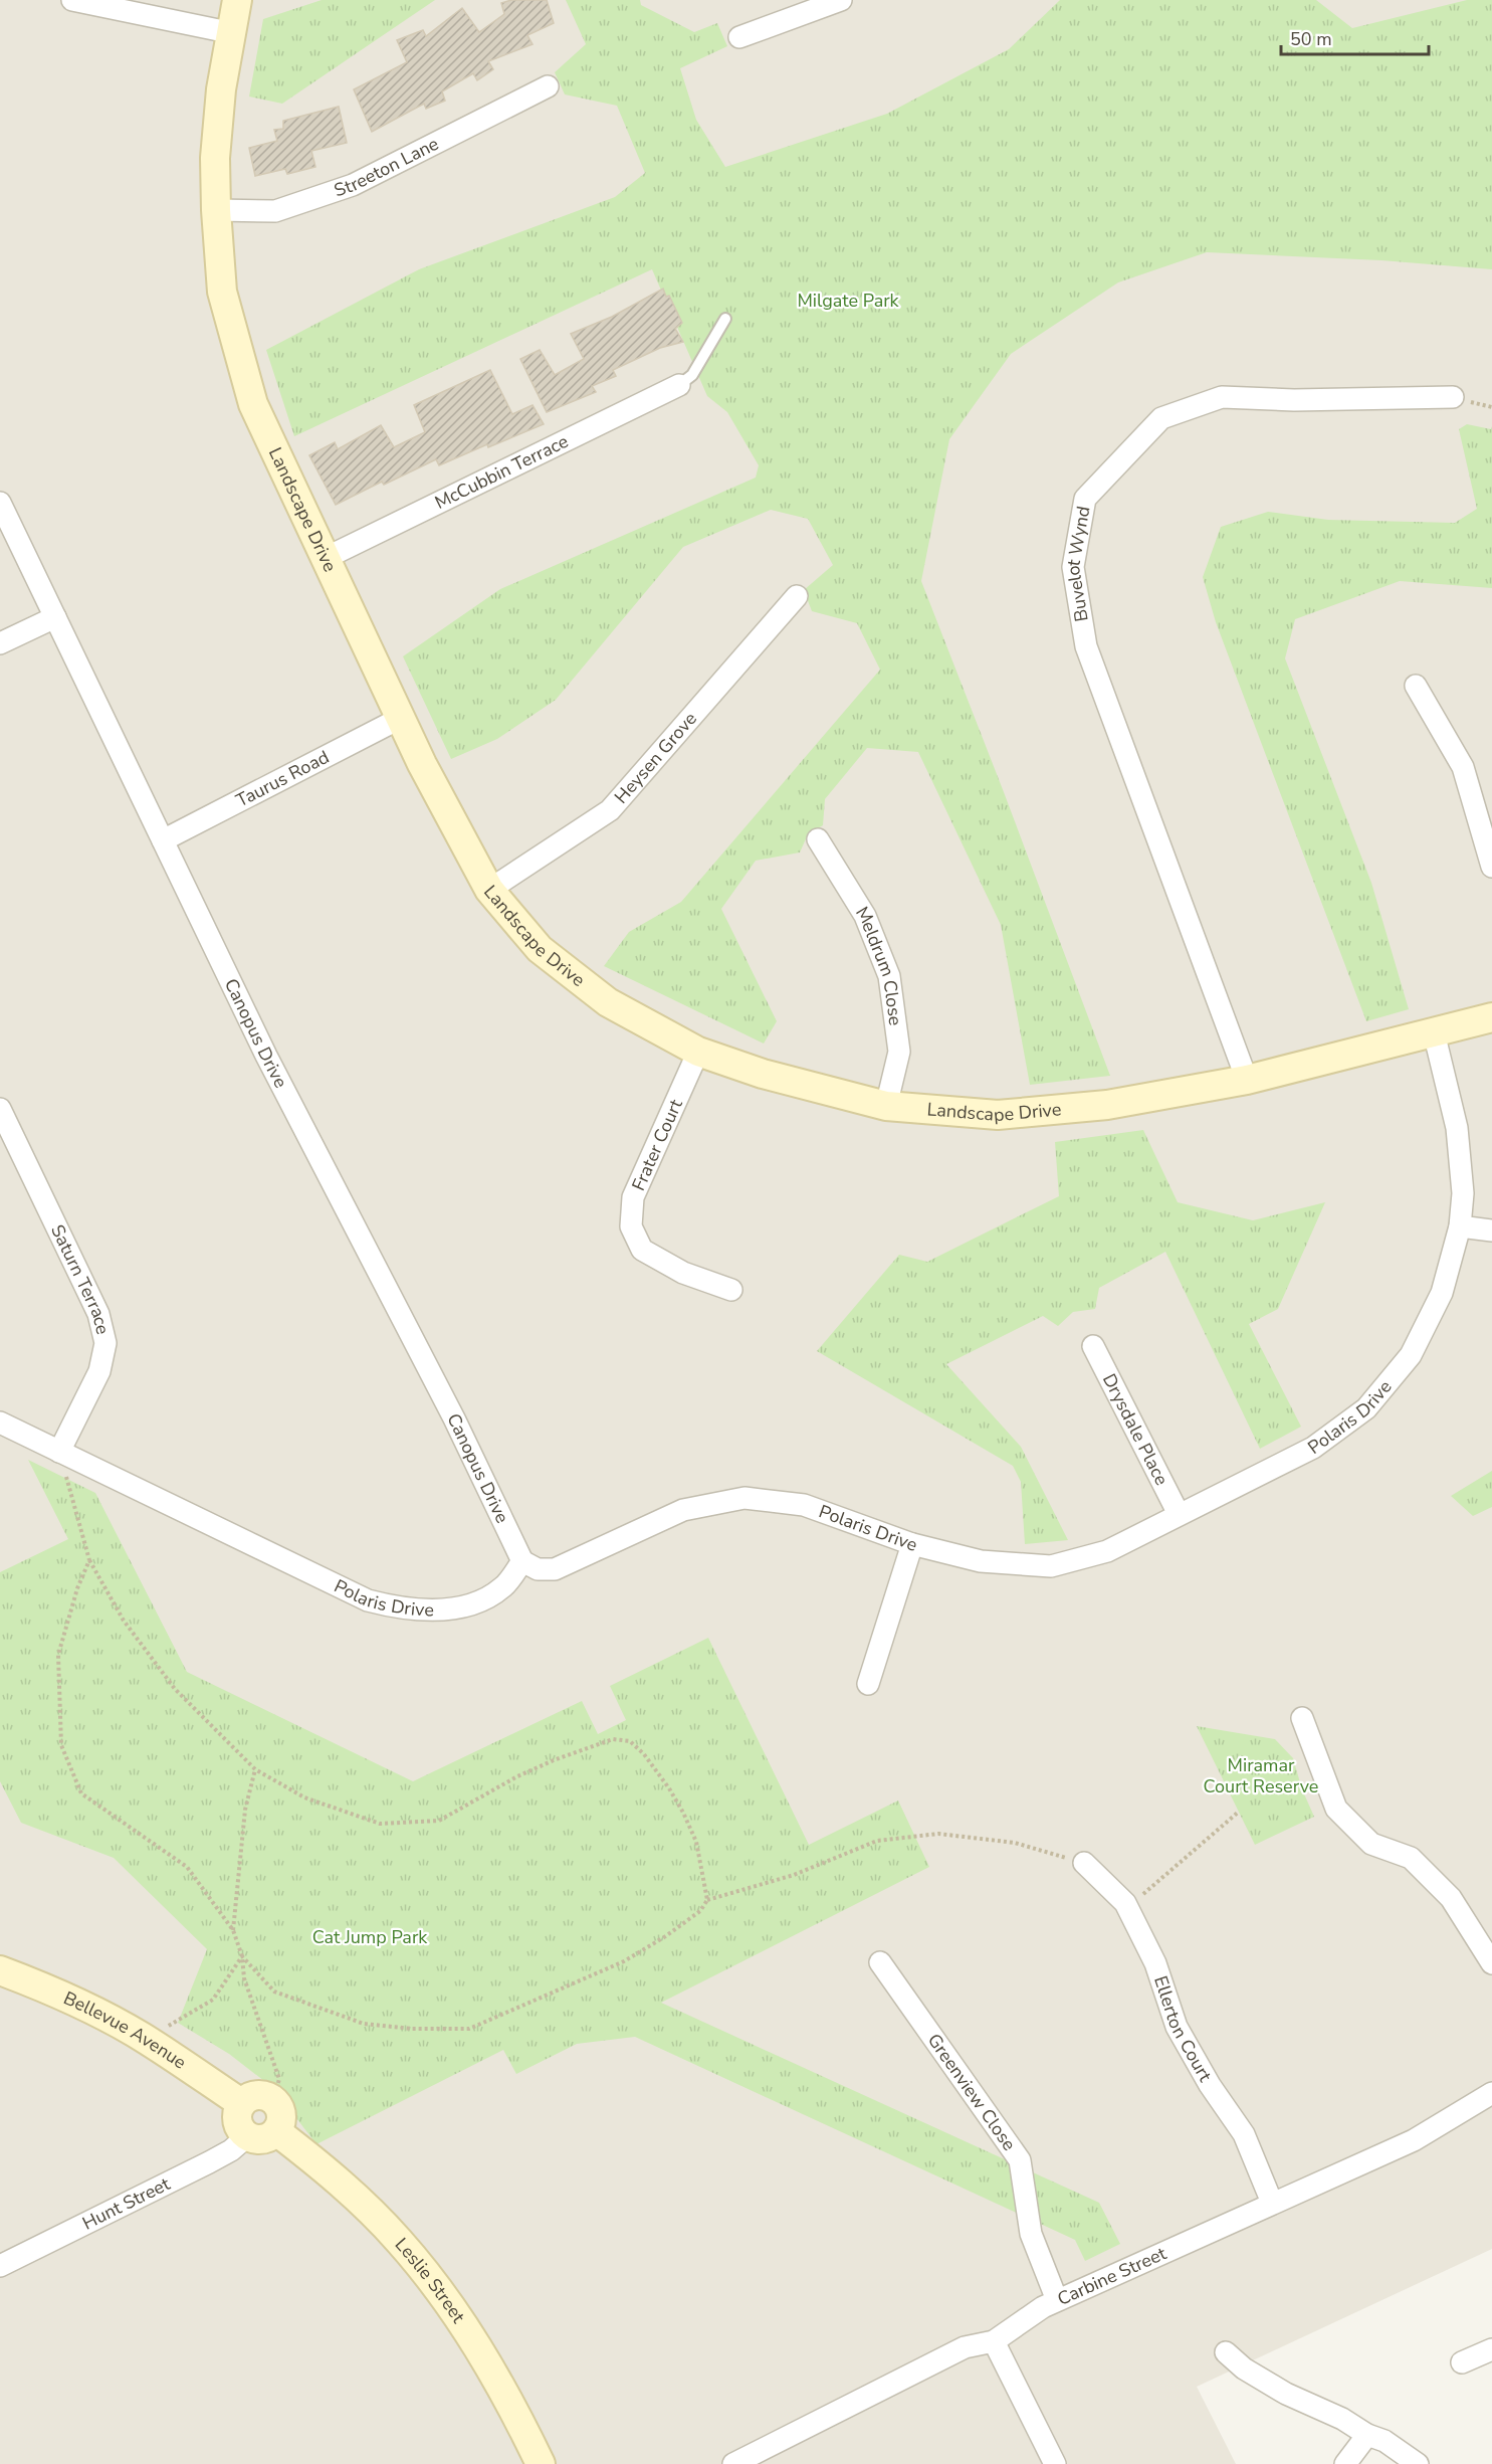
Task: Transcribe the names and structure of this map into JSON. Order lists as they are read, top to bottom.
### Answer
{
  "streets": {
    "street": [
      "Streeton Lane",
      "McCubbin Terrace",
      "Landscape Drive",
      "Buvelot Wynd",
      "Heysen Grove",
      "Taurus Road",
      "Meldrum Close",
      "Canopus Drive",
      "Frater Court",
      "Saturn Terrace",
      "Polaris Drive",
      "Drysdale Place",
      "Ellerton Court",
      "Bellevue Avenue",
      "Greenview Close",
      "Hunt Street",
      "Carbine Street",
      "Leslie Street"
    ]
  },
  "crossings": [
    ["Streeton Lane", "Landscape Drive"],
    ["McCubbin Terrace", "Landscape Drive"],
    ["Landscape Drive", "Buvelot Wynd"],
    ["Landscape Drive", "Heysen Grove"],
    ["Landscape Drive", "Taurus Road"],
    ["Landscape Drive", "Meldrum Close"],
    ["Landscape Drive", "Frater Court"],
    ["Landscape Drive", "Polaris Drive"],
    ["Taurus Road", "Canopus Drive"],
    ["Canopus Drive", "Polaris Drive"],
    ["Saturn Terrace", "Polaris Drive"],
    ["Polaris Drive", "Drysdale Place"],
    ["Ellerton Court", "Carbine Street"],
    ["Bellevue Avenue", "Hunt Street"],
    ["Bellevue Avenue", "Leslie Street"],
    ["Greenview Close", "Carbine Street"],
    ["Hunt Street", "Leslie Street"]
  ],
  "parks": ["Milgate Park", "Miramar Court Reserve", "Cat Jump Park"],
  "scale_bar": "50 m"
}
